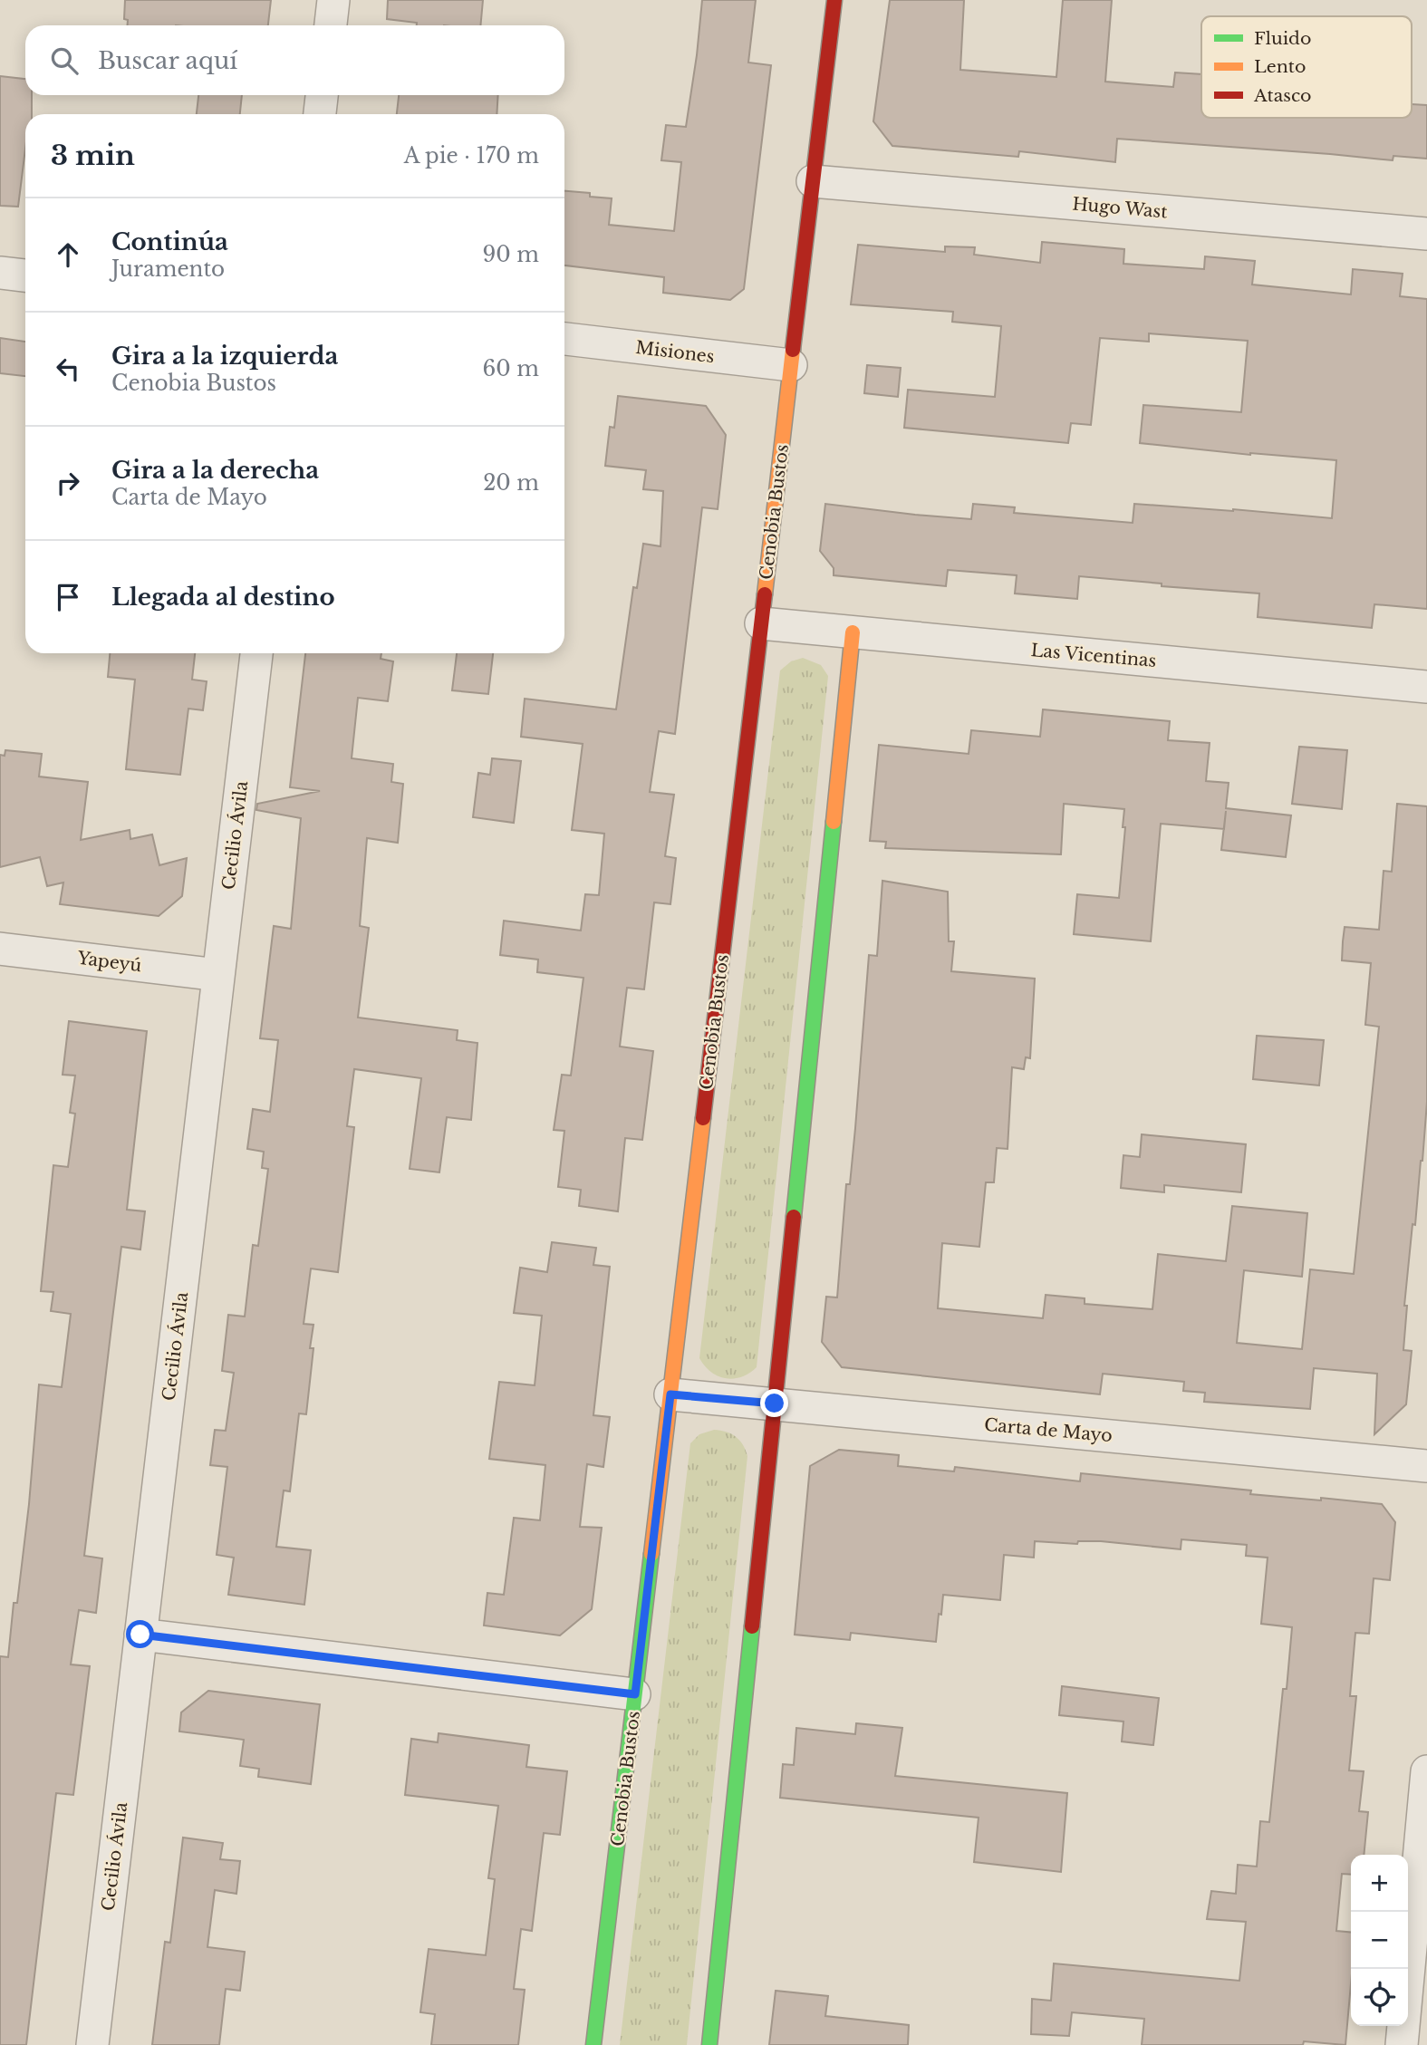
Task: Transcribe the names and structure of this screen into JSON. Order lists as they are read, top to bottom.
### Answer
{
  "streets": {
    "street": [
      "Hugo Wast",
      "Misiones",
      "Cenobia Bustos",
      "Las Vicentinas",
      "Cecilio Ávila",
      "Yapeyú",
      "Carta de Mayo"
    ]
  },
  "crossings": [
    ["Hugo Wast", "Cenobia Bustos"],
    ["Misiones", "Cenobia Bustos"],
    ["Cenobia Bustos", "Las Vicentinas"],
    ["Cenobia Bustos", "Carta de Mayo"],
    ["Cecilio Ávila", "Yapeyú"]
  ],
  "legend": ["Fluido", "Lento", "Atasco"],
  "page": {
    "search": "Buscar aquí",
    "heading": ["3 min", "A pie · 170 m"],
    "list": [
      ["Continúa", "Juramento", "90 m"],
      ["Gira a la izquierda", "Cenobia Bustos", "60 m"],
      ["Gira a la derecha", "Carta de Mayo", "20 m"],
      "Llegada al destino"
    ],
    "map_buttons": ["+", "−"]
  }
}
